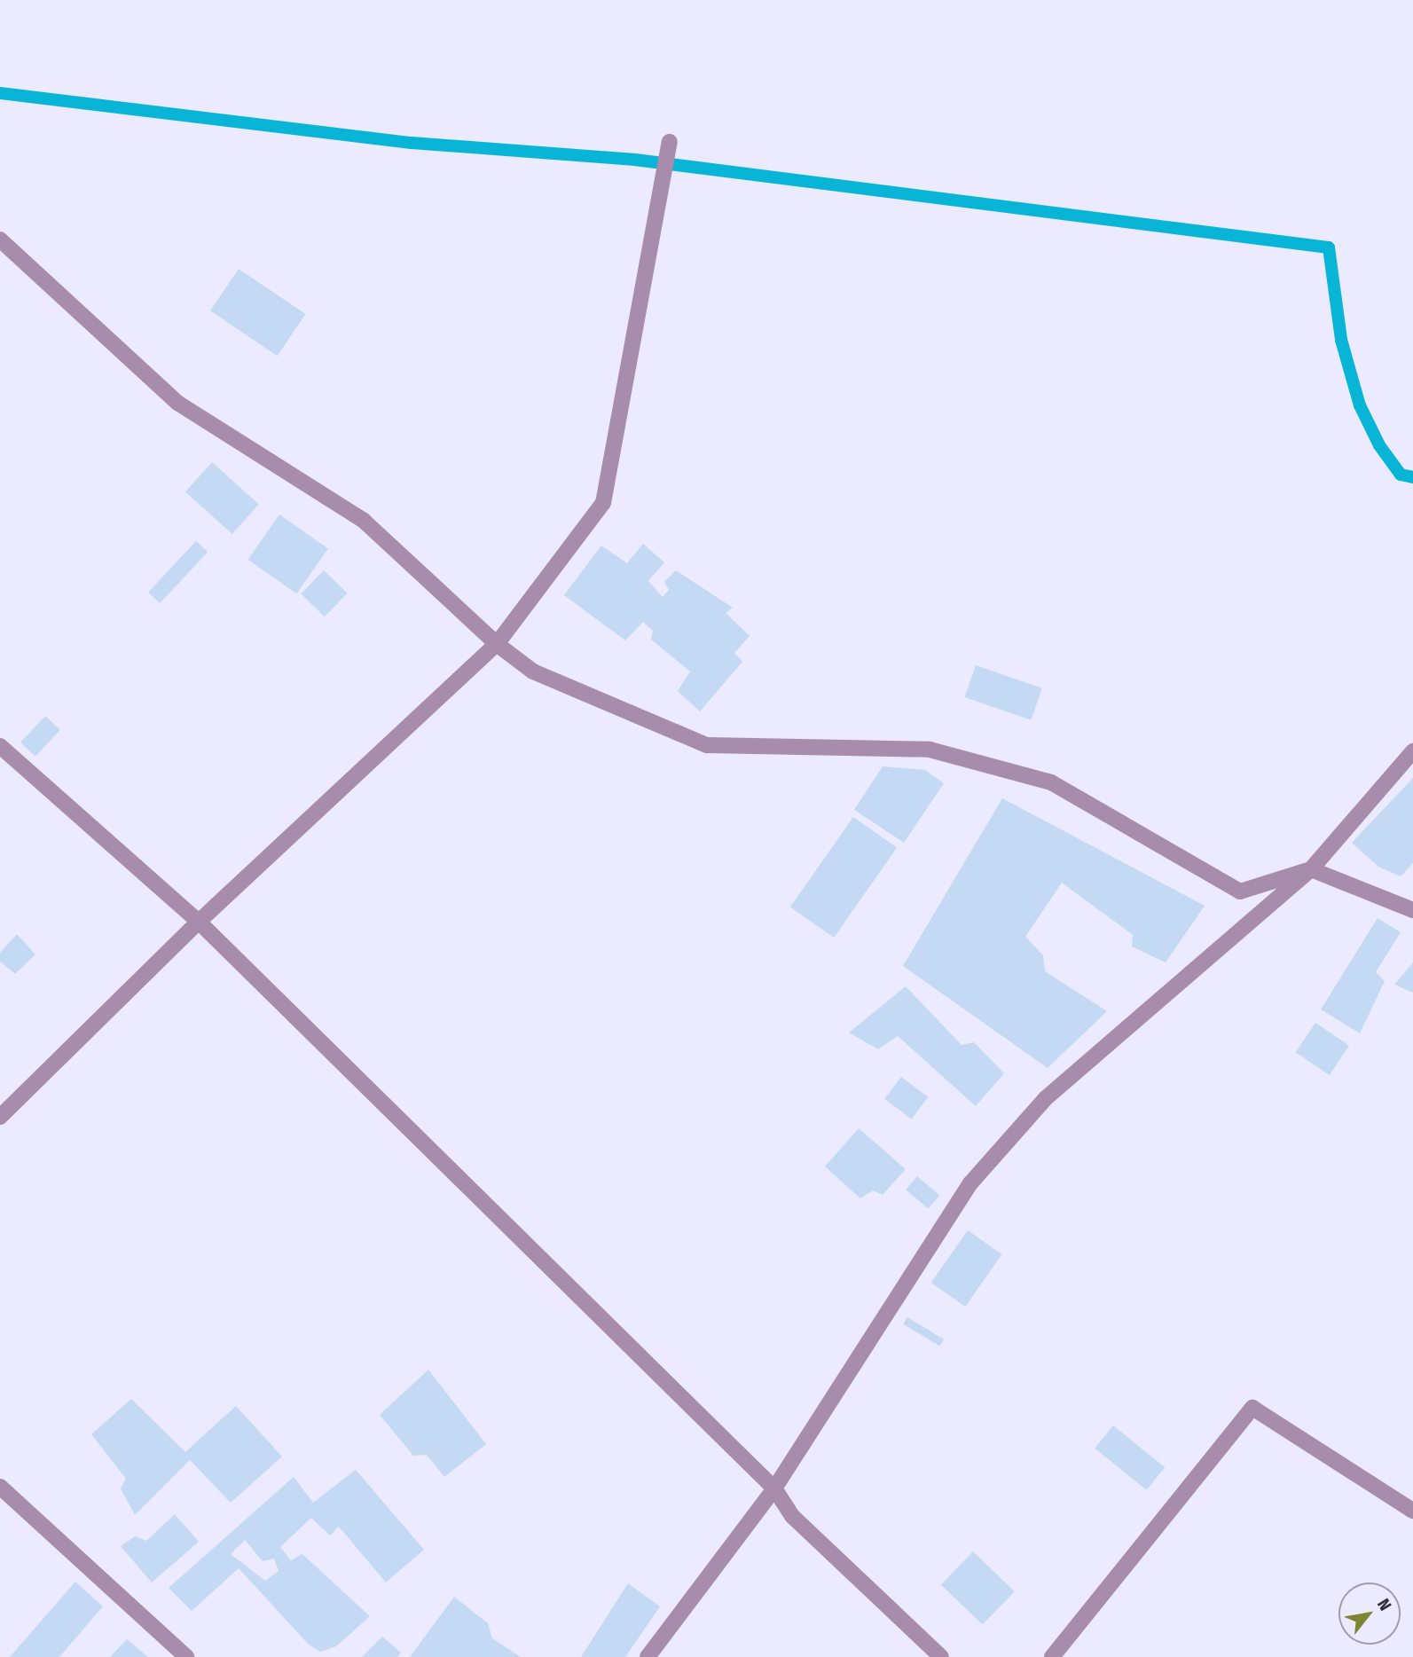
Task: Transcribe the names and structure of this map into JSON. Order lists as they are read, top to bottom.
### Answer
{
  "north": "top right"
}
